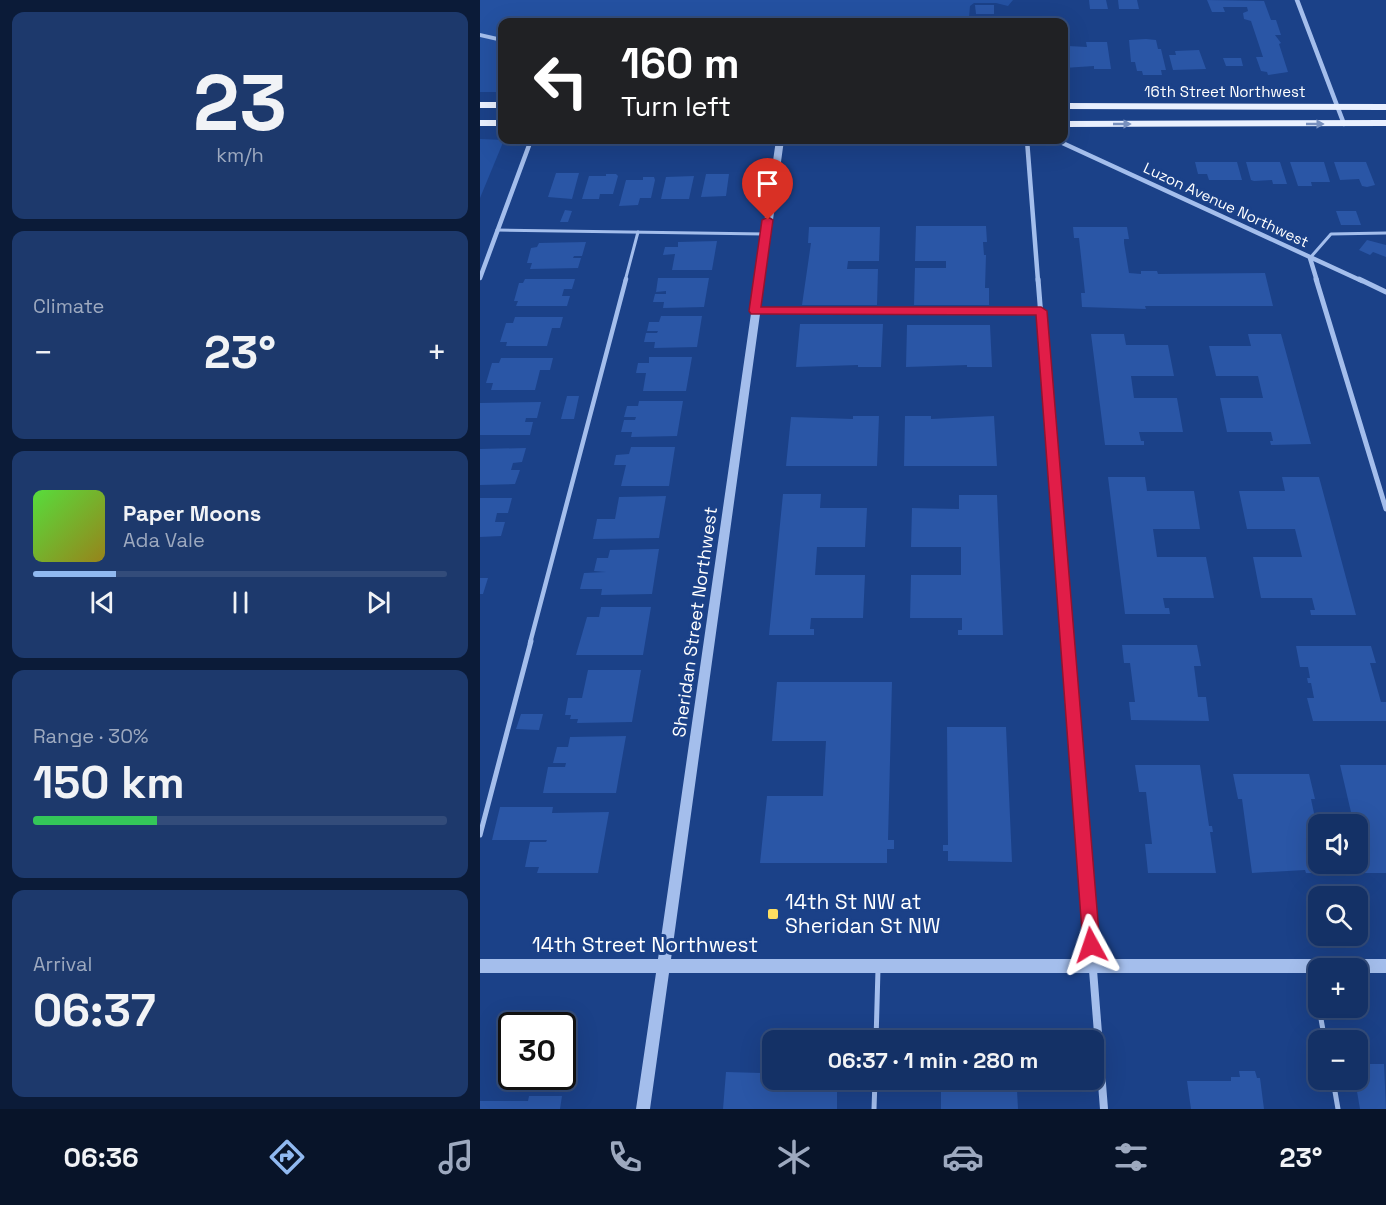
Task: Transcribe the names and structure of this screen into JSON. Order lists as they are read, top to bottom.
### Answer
{
  "streets": {
    "main road": ["16th Street Northwest"],
    "street": ["Luzon Avenue Northwest", "Sheridan Street Northwest", "14th Street Northwest"]
  },
  "crossings": [
    ["Sheridan Street Northwest", "14th Street Northwest"]
  ],
  "places": {
    "transit": ["14th St NW at Sheridan St NW"]
  },
  "page": {
    "tile": [
      ["23", "km/h"],
      "Climate",
      ["Range · 30%", "150 km"],
      ["Arrival", "06:37"]
    ],
    "turn": ["160 m", "Turn left"],
    "heat": ["−", "23°", "+"],
    "song": ["Paper Moons", "Ada Vale"],
    "map_buttons": ["+", "−"],
    "limit": "30",
    "trip": "06:37 · 1 min · 280 m",
    "tabs": ["06:36", "23°"]
  }
}
